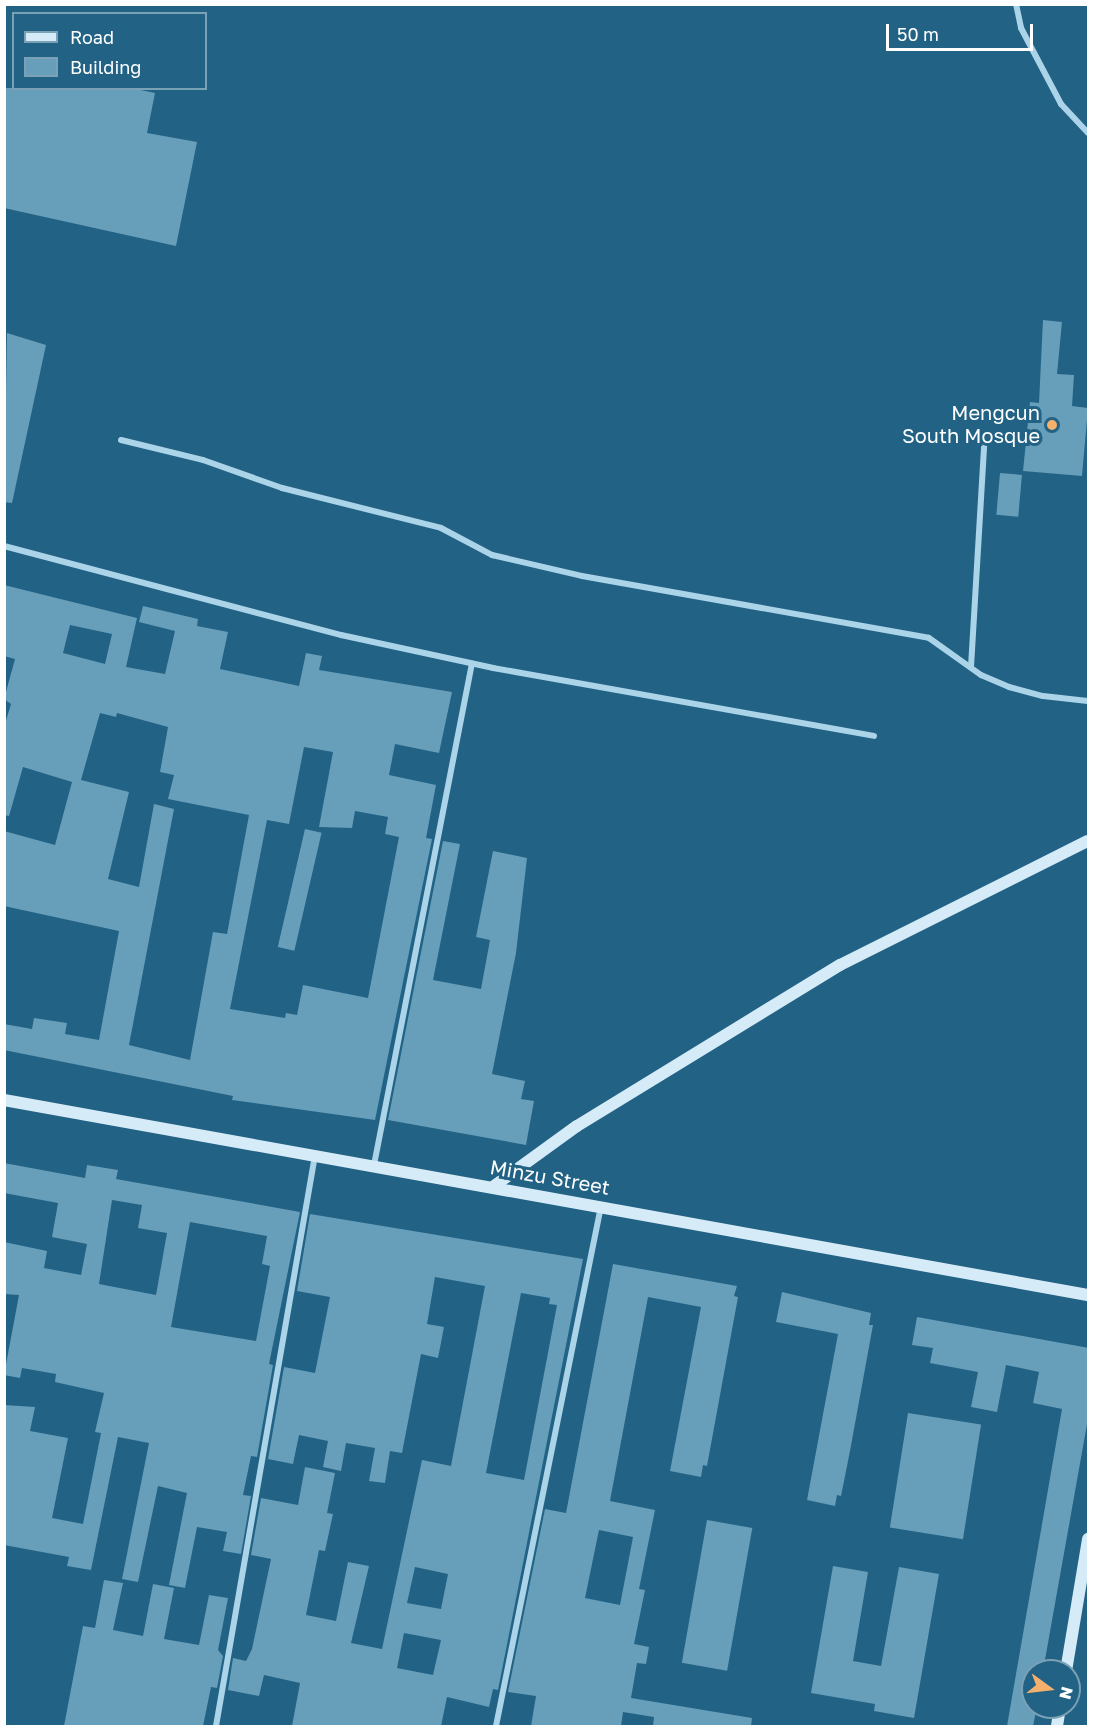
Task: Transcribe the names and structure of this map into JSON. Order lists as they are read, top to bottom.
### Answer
{
  "streets": {
    "main road": ["Minzu Street"]
  },
  "places": ["Mengcun South Mosque"],
  "legend": ["Road", "Building"],
  "scale_bar": "50 m",
  "north": "right"
}
